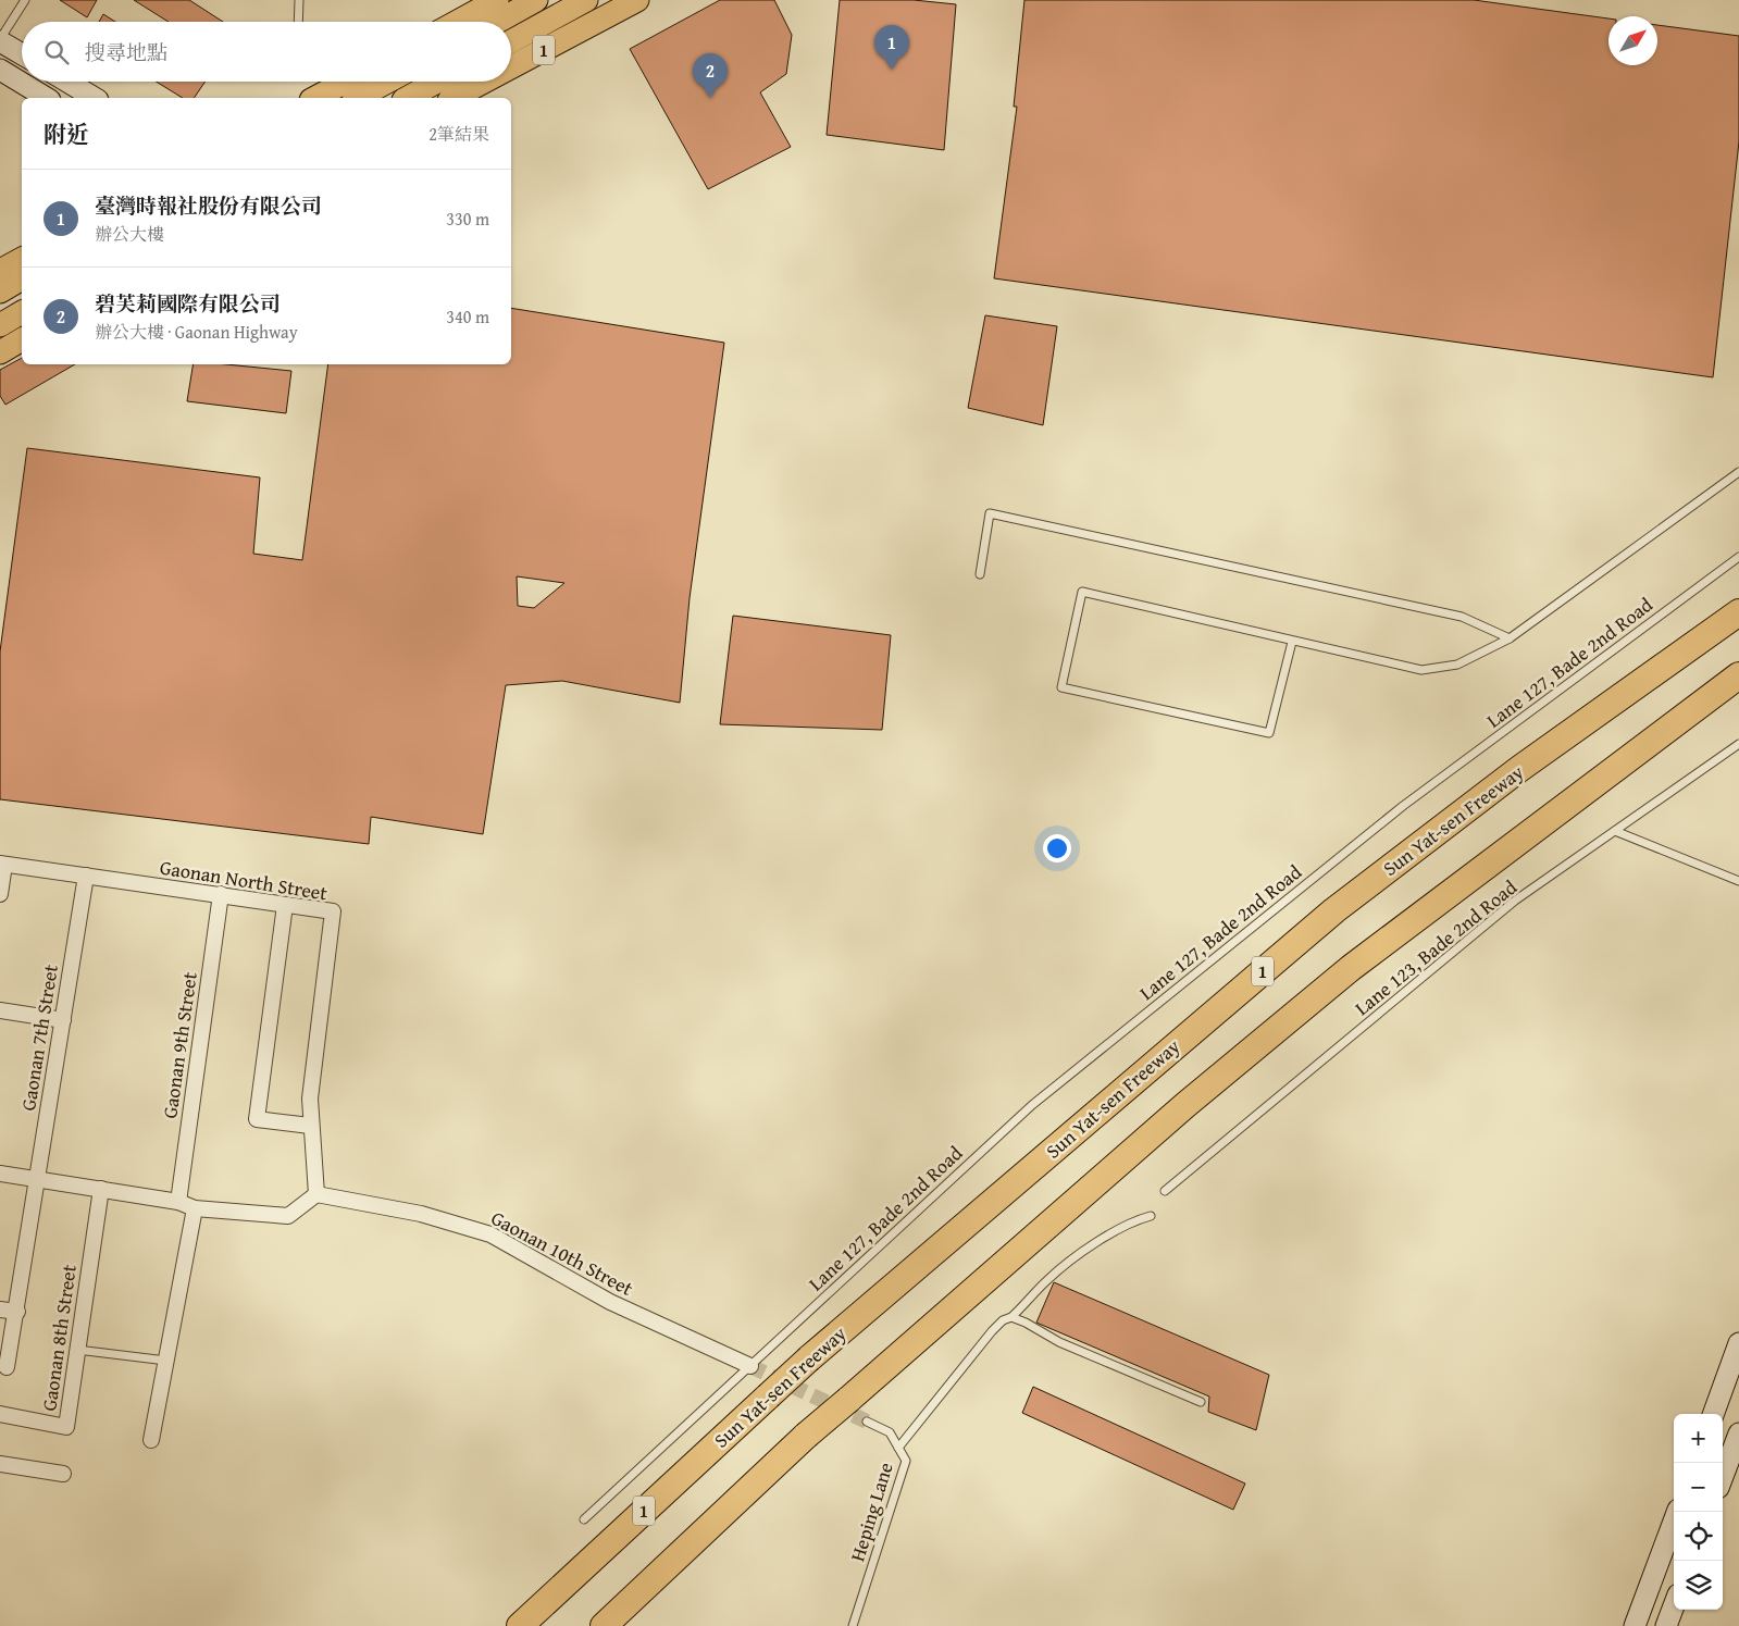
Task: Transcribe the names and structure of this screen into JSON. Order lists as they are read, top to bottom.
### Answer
{
  "streets": {
    "highway": ["1", "Sun Yat-sen Freeway"],
    "street": [
      "Gaonan North Street",
      "Gaonan 7th Street",
      "Gaonan 9th Street",
      "Gaonan 10th Street",
      "Gaonan 8th Street"
    ],
    "lane": ["Lane 127, Bade 2nd Road", "Lane 123, Bade 2nd Road", "Heping Lane"]
  },
  "crossings": [
    ["Lane 127, Bade 2nd Road", "Gaonan 10th Street"],
    ["Gaonan North Street", "Gaonan 7th Street"],
    ["Gaonan North Street", "Gaonan 9th Street"],
    ["Gaonan North Street", "Gaonan 10th Street"]
  ],
  "north": "top right",
  "page": {
    "search": "搜尋地點",
    "pins": ["1", "2"],
    "heading": ["附近", "2筆結果"],
    "list": [
      {
        "mark": "1",
        "name": "臺灣時報社股份有限公司",
        "note": "辦公大樓",
        "value": "330 m"
      },
      {
        "mark": "2",
        "name": "碧芙莉國際有限公司",
        "note": "辦公大樓 · Gaonan Highway",
        "value": "340 m"
      }
    ],
    "map_buttons": ["+", "−"]
  }
}
